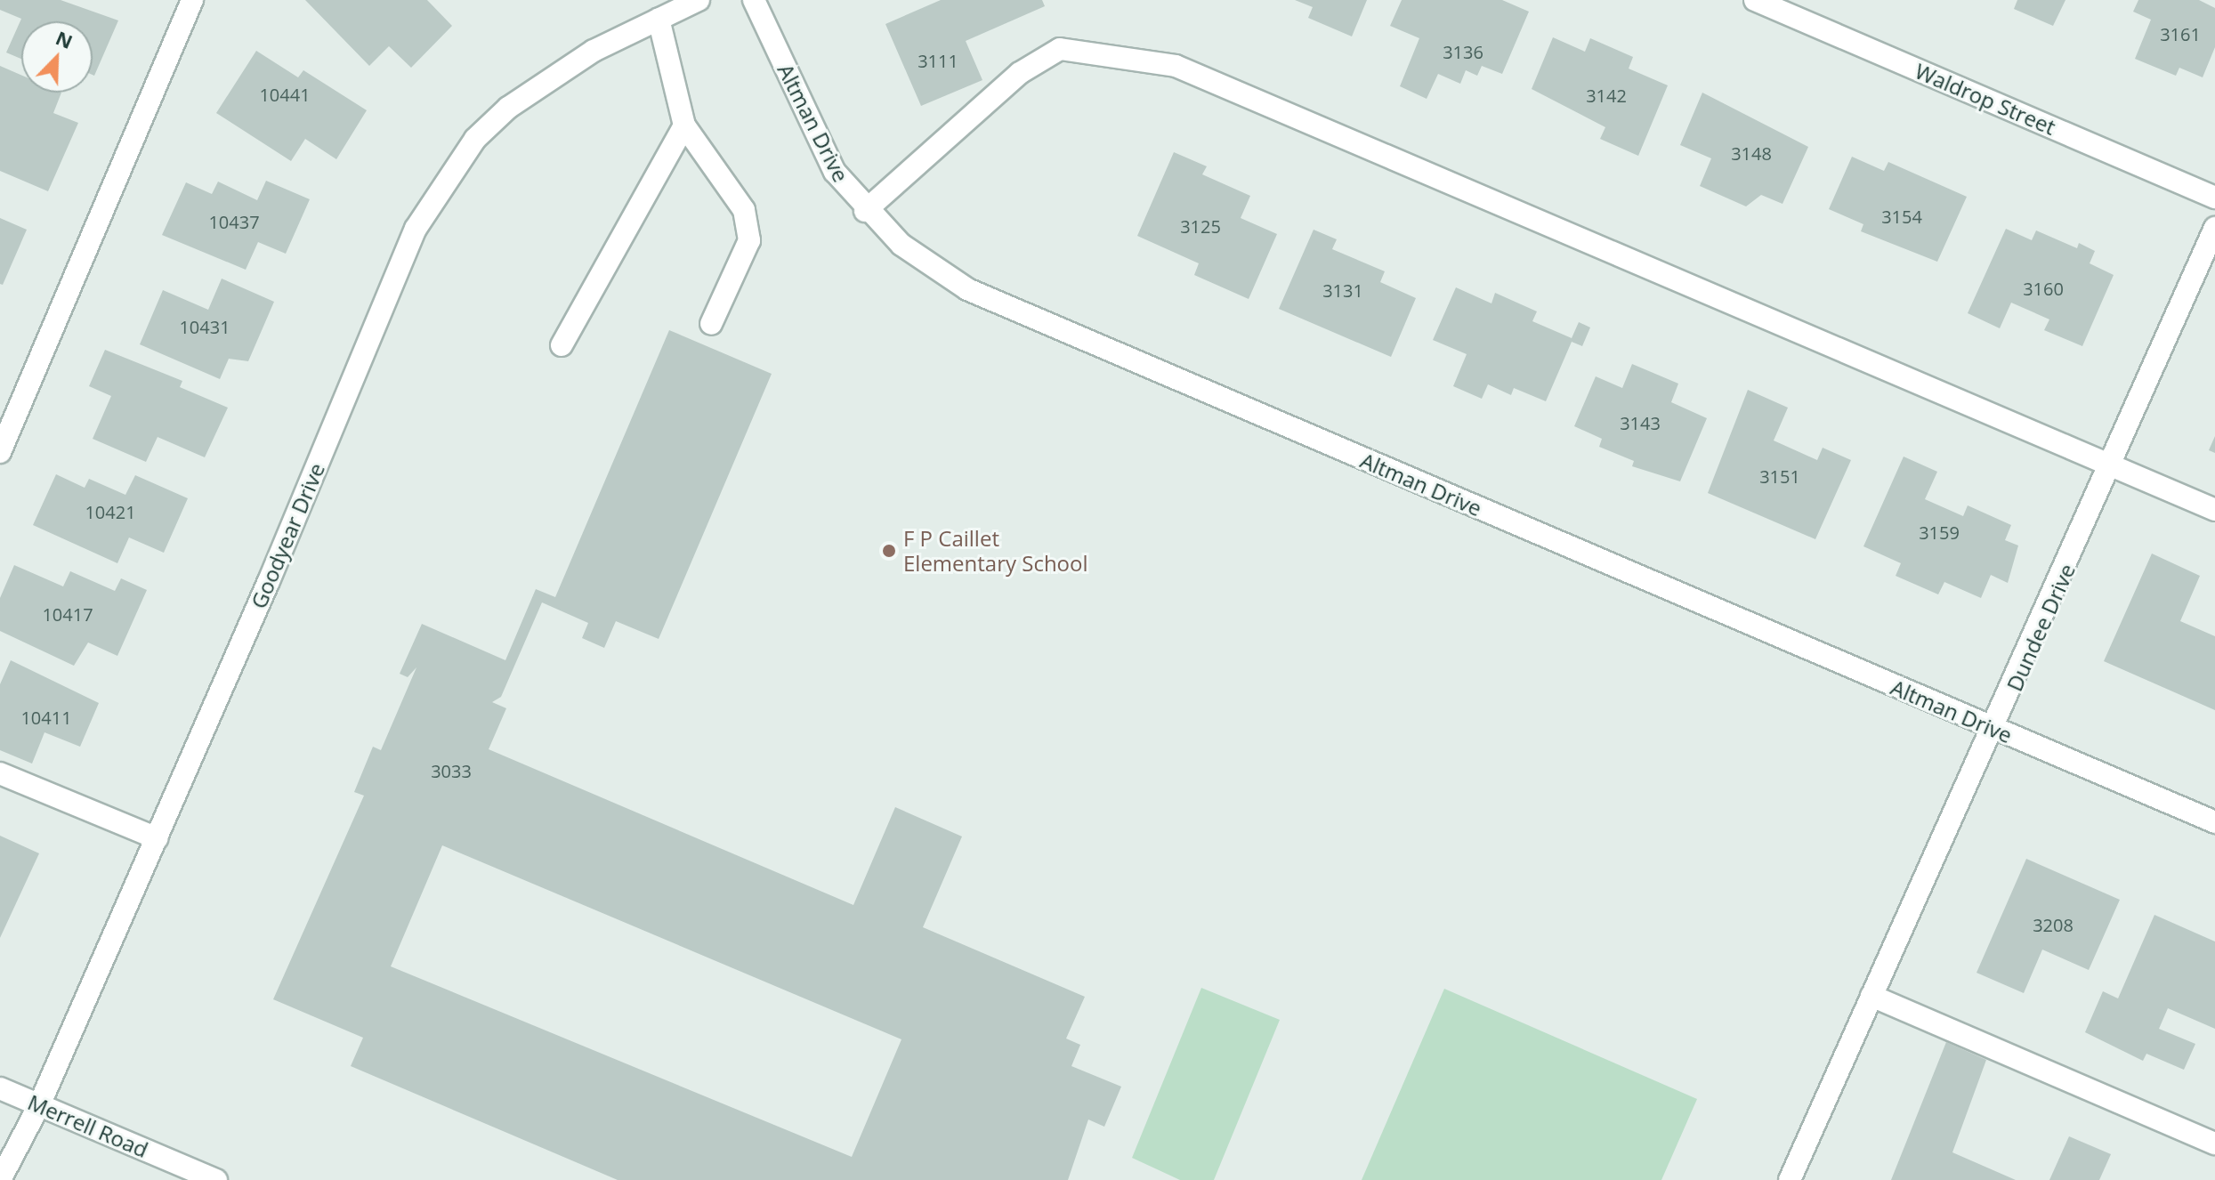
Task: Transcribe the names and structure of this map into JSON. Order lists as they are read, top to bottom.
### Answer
{
  "streets": {
    "street": [
      "Waldrop Street",
      "Altman Drive",
      "Goodyear Drive",
      "Dundee Drive",
      "Merrell Road"
    ]
  },
  "crossings": [
    ["Altman Drive", "Dundee Drive"],
    ["Goodyear Drive", "Merrell Road"]
  ],
  "places": ["F P Caillet Elementary School"],
  "house_numbers": [
    "3161",
    "3136",
    "3111",
    "10441",
    "3142",
    "3148",
    "3154",
    "10437",
    "3125",
    "3160",
    "3131",
    "10431",
    "3143",
    "3151",
    "10421",
    "3159",
    "10417",
    "10411",
    "3033",
    "3208"
  ],
  "north": "top right"
}
